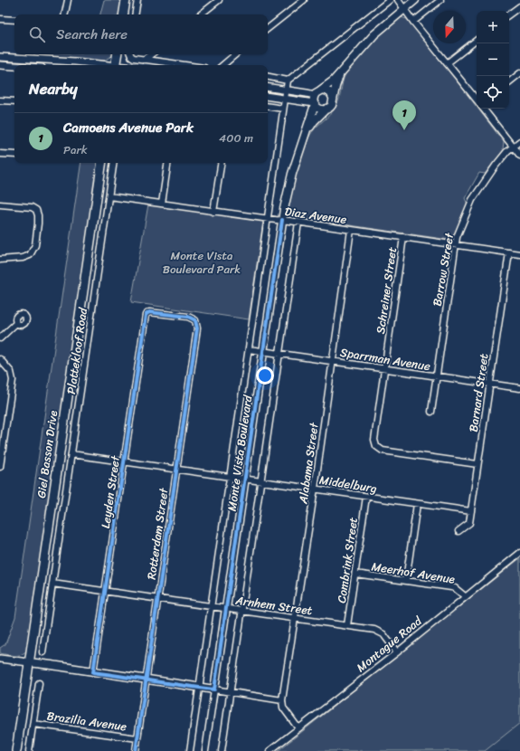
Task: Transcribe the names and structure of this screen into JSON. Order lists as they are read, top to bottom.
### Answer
{
  "streets": {
    "main road": ["Monte Vista Boulevard", "Giel Basson Drive"],
    "street": [
      "Diaz Avenue",
      "Barrow Street",
      "Schreiner Street",
      "Plattekloof Road",
      "Sparrman Avenue",
      "Barnard Street",
      "Alabama Street",
      "Middelburg",
      "Leyden Street",
      "Rotterdam Street",
      "Combrink Street",
      "Meerhof Avenue",
      "Arnhem Street",
      "Montague Road",
      "Brazilia Avenue"
    ]
  },
  "crossings": [
    ["Diaz Avenue", "Barrow Street"],
    ["Diaz Avenue", "Schreiner Street"],
    ["Diaz Avenue", "Plattekloof Road"],
    ["Diaz Avenue", "Barnard Street"],
    ["Diaz Avenue", "Monte Vista Boulevard"],
    ["Diaz Avenue", "Alabama Street"],
    ["Barrow Street", "Sparrman Avenue"],
    ["Schreiner Street", "Sparrman Avenue"],
    ["Schreiner Street", "Barnard Street"],
    ["Plattekloof Road", "Middelburg"],
    ["Plattekloof Road", "Arnhem Street"],
    ["Sparrman Avenue", "Barnard Street"],
    ["Sparrman Avenue", "Monte Vista Boulevard"],
    ["Sparrman Avenue", "Alabama Street"],
    ["Barnard Street", "Middelburg"],
    ["Monte Vista Boulevard", "Middelburg"],
    ["Monte Vista Boulevard", "Arnhem Street"],
    ["Alabama Street", "Middelburg"],
    ["Alabama Street", "Arnhem Street"],
    ["Middelburg", "Leyden Street"],
    ["Middelburg", "Rotterdam Street"],
    ["Middelburg", "Combrink Street"],
    ["Leyden Street", "Rotterdam Street"],
    ["Leyden Street", "Arnhem Street"],
    ["Rotterdam Street", "Arnhem Street"],
    ["Rotterdam Street", "Brazilia Avenue"],
    ["Combrink Street", "Meerhof Avenue"],
    ["Combrink Street", "Arnhem Street"],
    ["Meerhof Avenue", "Montague Road"],
    ["Arnhem Street", "Montague Road"]
  ],
  "parks": ["Monte Vista Boulevard Park"],
  "north": "bottom",
  "page": {
    "map_buttons": ["+", "−"],
    "search": "Search here",
    "heading": "Nearby",
    "pins": "1",
    "list": [
      {
        "mark": "1",
        "name": "Camoens Avenue Park",
        "note": "Park",
        "value": "400 m"
      }
    ]
  }
}
